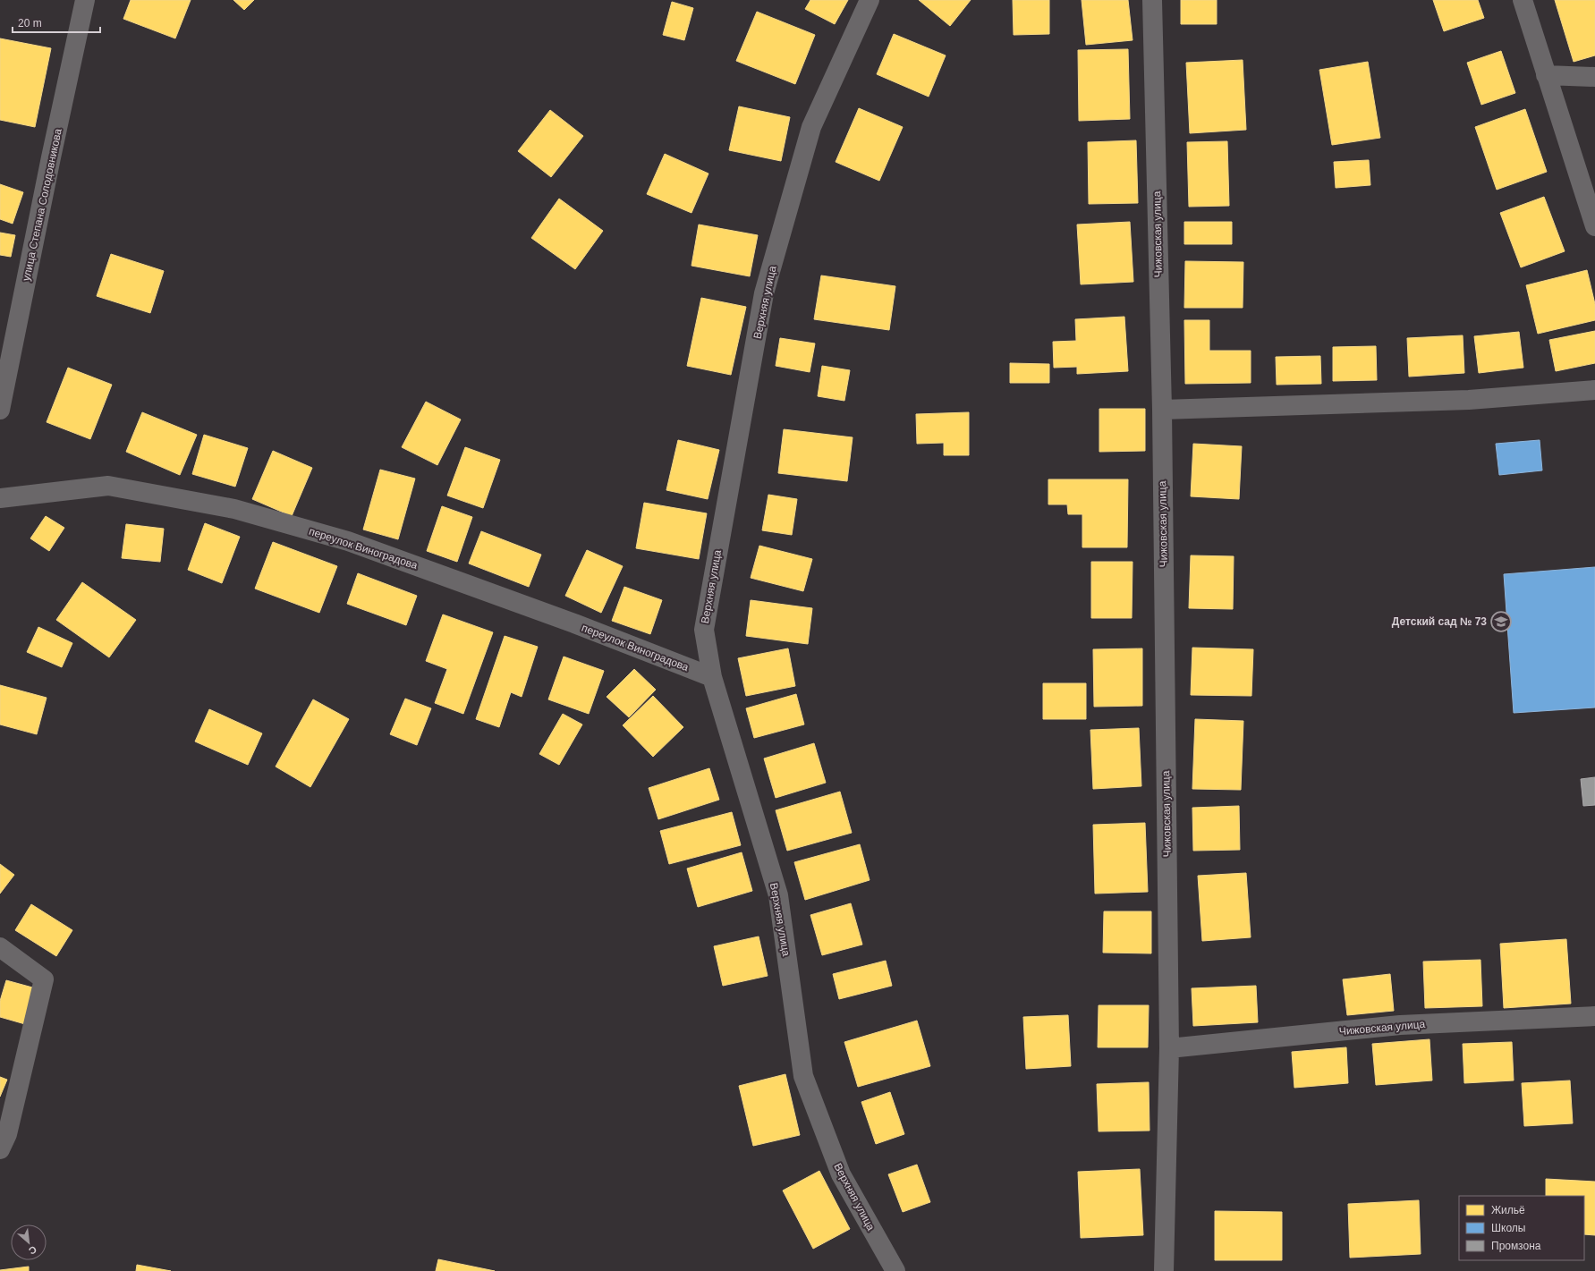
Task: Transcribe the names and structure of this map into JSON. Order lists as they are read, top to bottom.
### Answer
{
  "streets": {
    "street": [
      "улица Степана Солодовникова",
      "Чижовская улица",
      "Верхняя улица",
      "переулок Виноградова"
    ]
  },
  "crossings": [
    ["Верхняя улица", "переулок Виноградова"]
  ],
  "places": {
    "school or university": ["Детский сад № 73"]
  },
  "legend": ["Жильё", "Школы", "Промзона"],
  "scale_bar": "20 m",
  "north": "bottom right"
}
